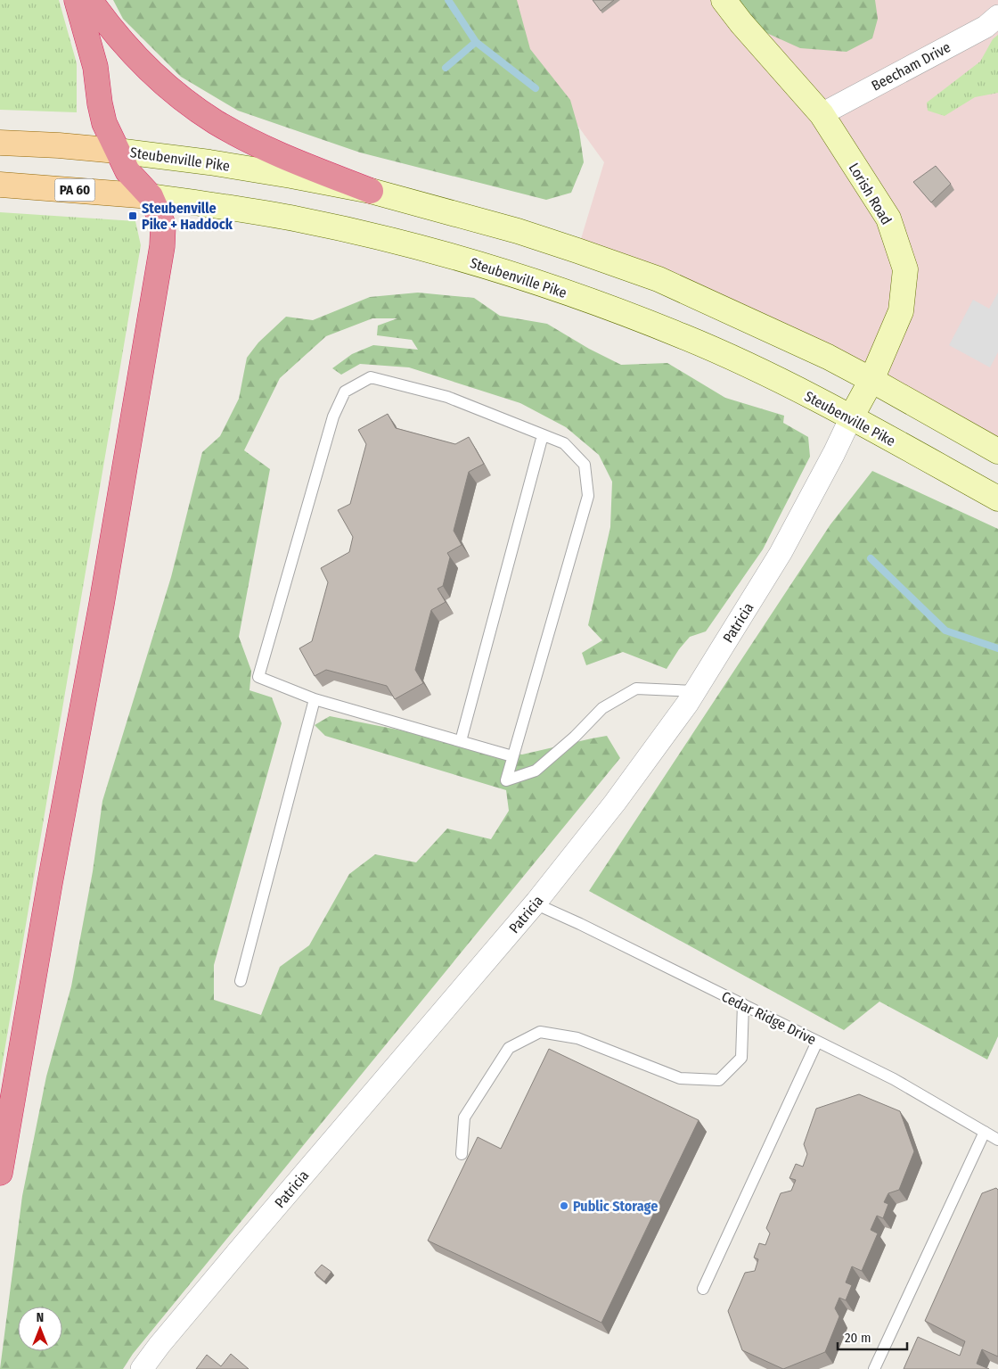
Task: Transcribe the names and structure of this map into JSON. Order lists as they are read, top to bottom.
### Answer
{
  "streets": {
    "main road": ["Steubenville Pike", "PA 60", "Lorish Road"],
    "street": ["Beecham Drive", "Patricia"],
    "lane": ["Cedar Ridge Drive"]
  },
  "crossings": [
    ["Beecham Drive", "Lorish Road"],
    ["Steubenville Pike", "Lorish Road"],
    ["Steubenville Pike", "Patricia"],
    ["Lorish Road", "Patricia"],
    ["Patricia", "Cedar Ridge Drive"]
  ],
  "places": {
    "transit": ["Steubenville Pike + Haddock"],
    "other": ["Public Storage"]
  },
  "scale_bar": "20 m",
  "north": "top"
}
